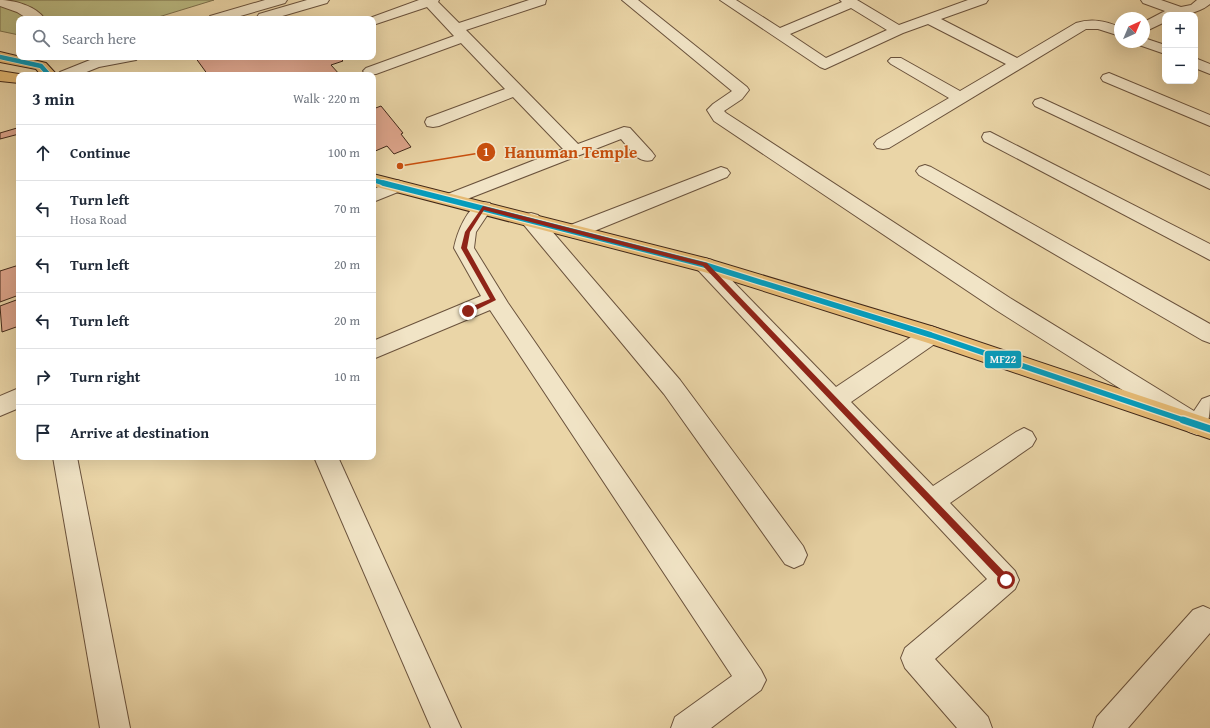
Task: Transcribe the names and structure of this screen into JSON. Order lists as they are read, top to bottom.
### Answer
{
  "places": ["Hanuman Temple"],
  "lines": ["transit line MF22"],
  "north": "top right",
  "page": {
    "map_buttons": ["+", "−"],
    "search": "Search here",
    "heading": ["3 min", "Walk · 220 m"],
    "list": [
      ["Continue", "100 m"],
      ["Turn left", "Hosa Road", "70 m"],
      ["Turn left", "20 m"],
      ["Turn left", "20 m"],
      ["Turn right", "10 m"],
      "Arrive at destination"
    ]
  }
}
